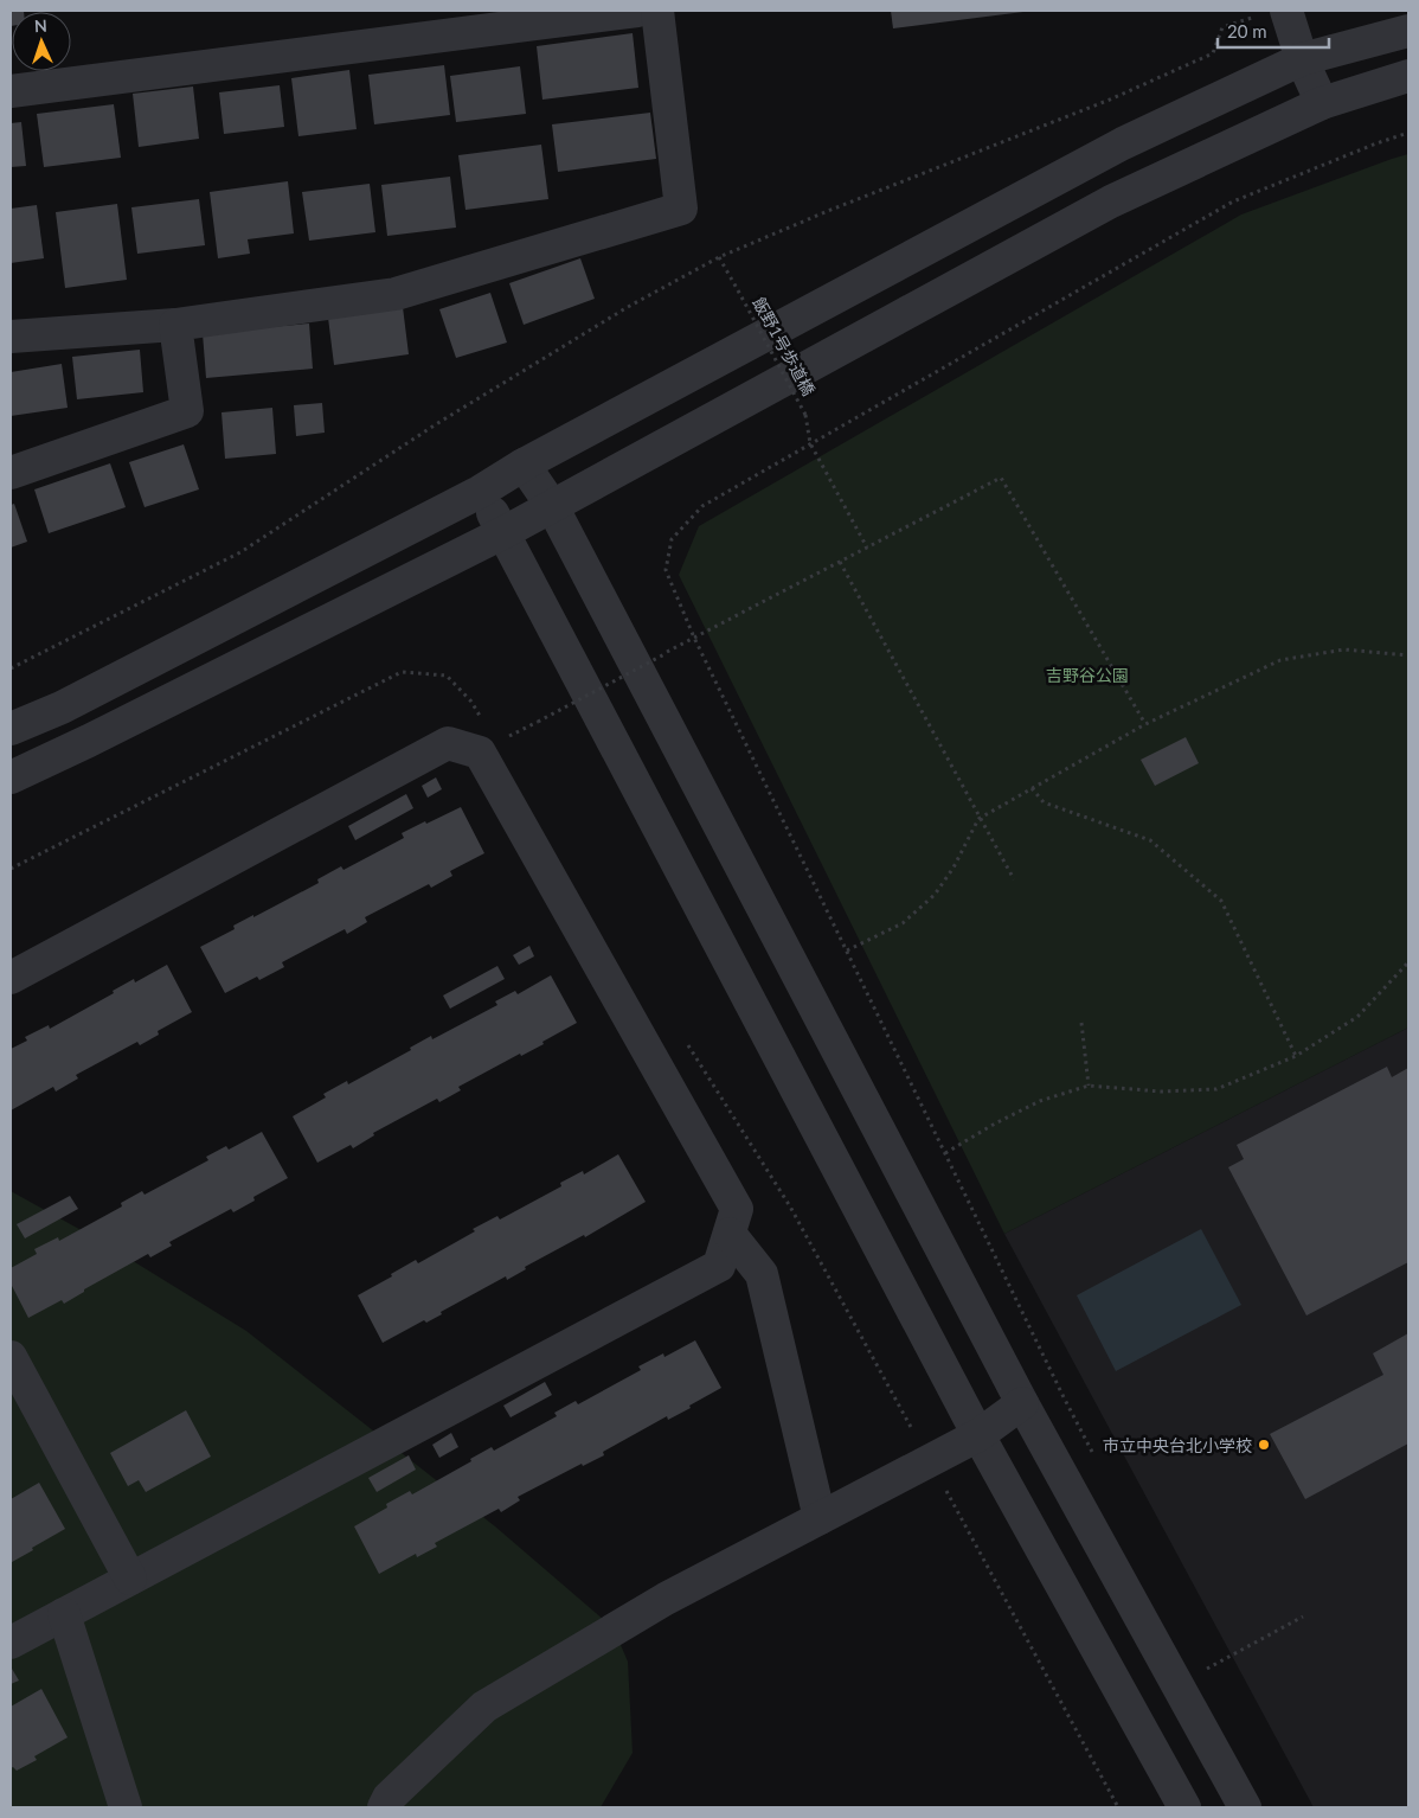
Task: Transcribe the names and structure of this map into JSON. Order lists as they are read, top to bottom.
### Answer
{
  "streets": {
    "path": ["飯野1号歩道橋"]
  },
  "parks": ["吉野谷公園"],
  "places": ["市立中央台北小学校"],
  "scale_bar": "20 m",
  "north": "top"
}
